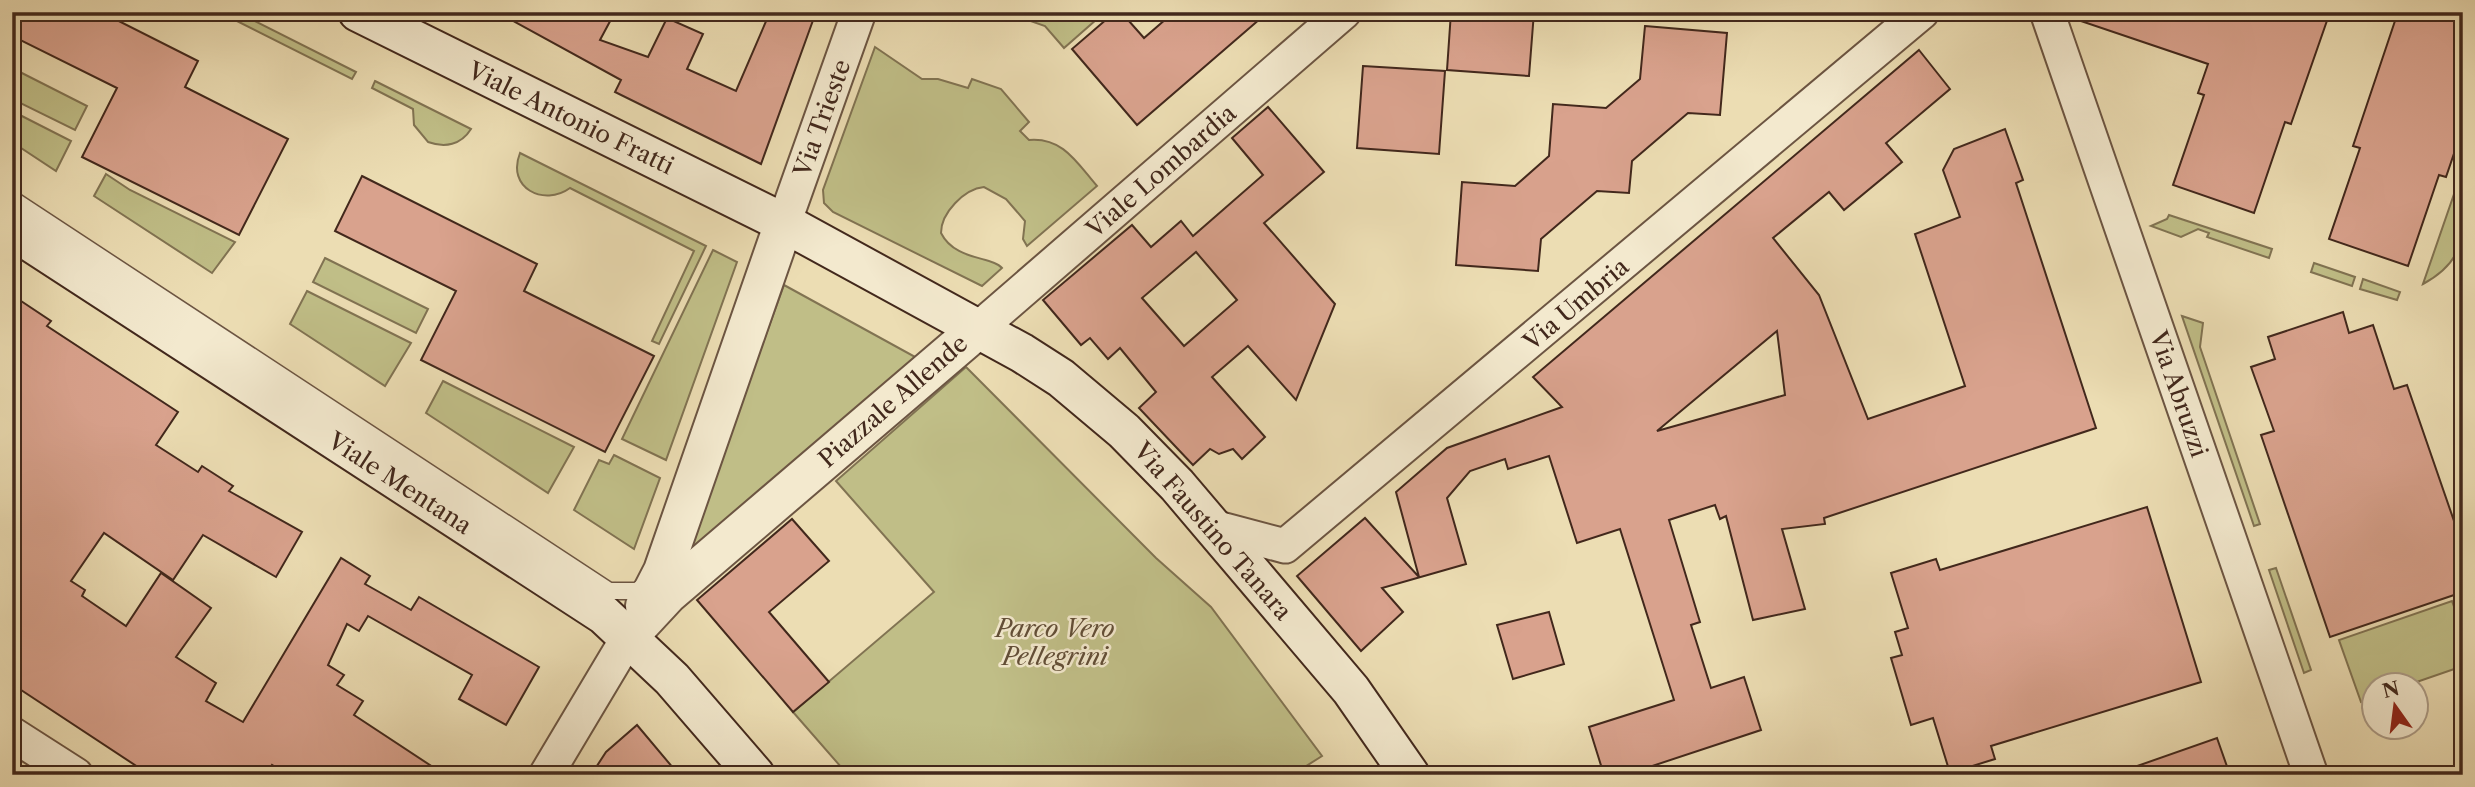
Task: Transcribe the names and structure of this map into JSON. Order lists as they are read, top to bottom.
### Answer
{
  "streets": {
    "main road": [
      "Viale Antonio Fratti",
      "Piazzale Allende",
      "Viale Mentana",
      "Via Faustino Tanara"
    ],
    "street": [
      "Via Trieste",
      "Viale Lombardia",
      "Via Umbria",
      "Via Abruzzi"
    ]
  },
  "crossings": [
    ["Viale Antonio Fratti", "Via Trieste"],
    ["Viale Antonio Fratti", "Piazzale Allende"],
    ["Via Trieste", "Piazzale Allende"],
    ["Viale Lombardia", "Piazzale Allende"],
    ["Viale Lombardia", "Via Faustino Tanara"],
    ["Via Umbria", "Via Faustino Tanara"],
    ["Piazzale Allende", "Viale Mentana"],
    ["Piazzale Allende", "Via Faustino Tanara"]
  ],
  "parks": ["Parco Vero Pellegrini"],
  "north": "top"
}
